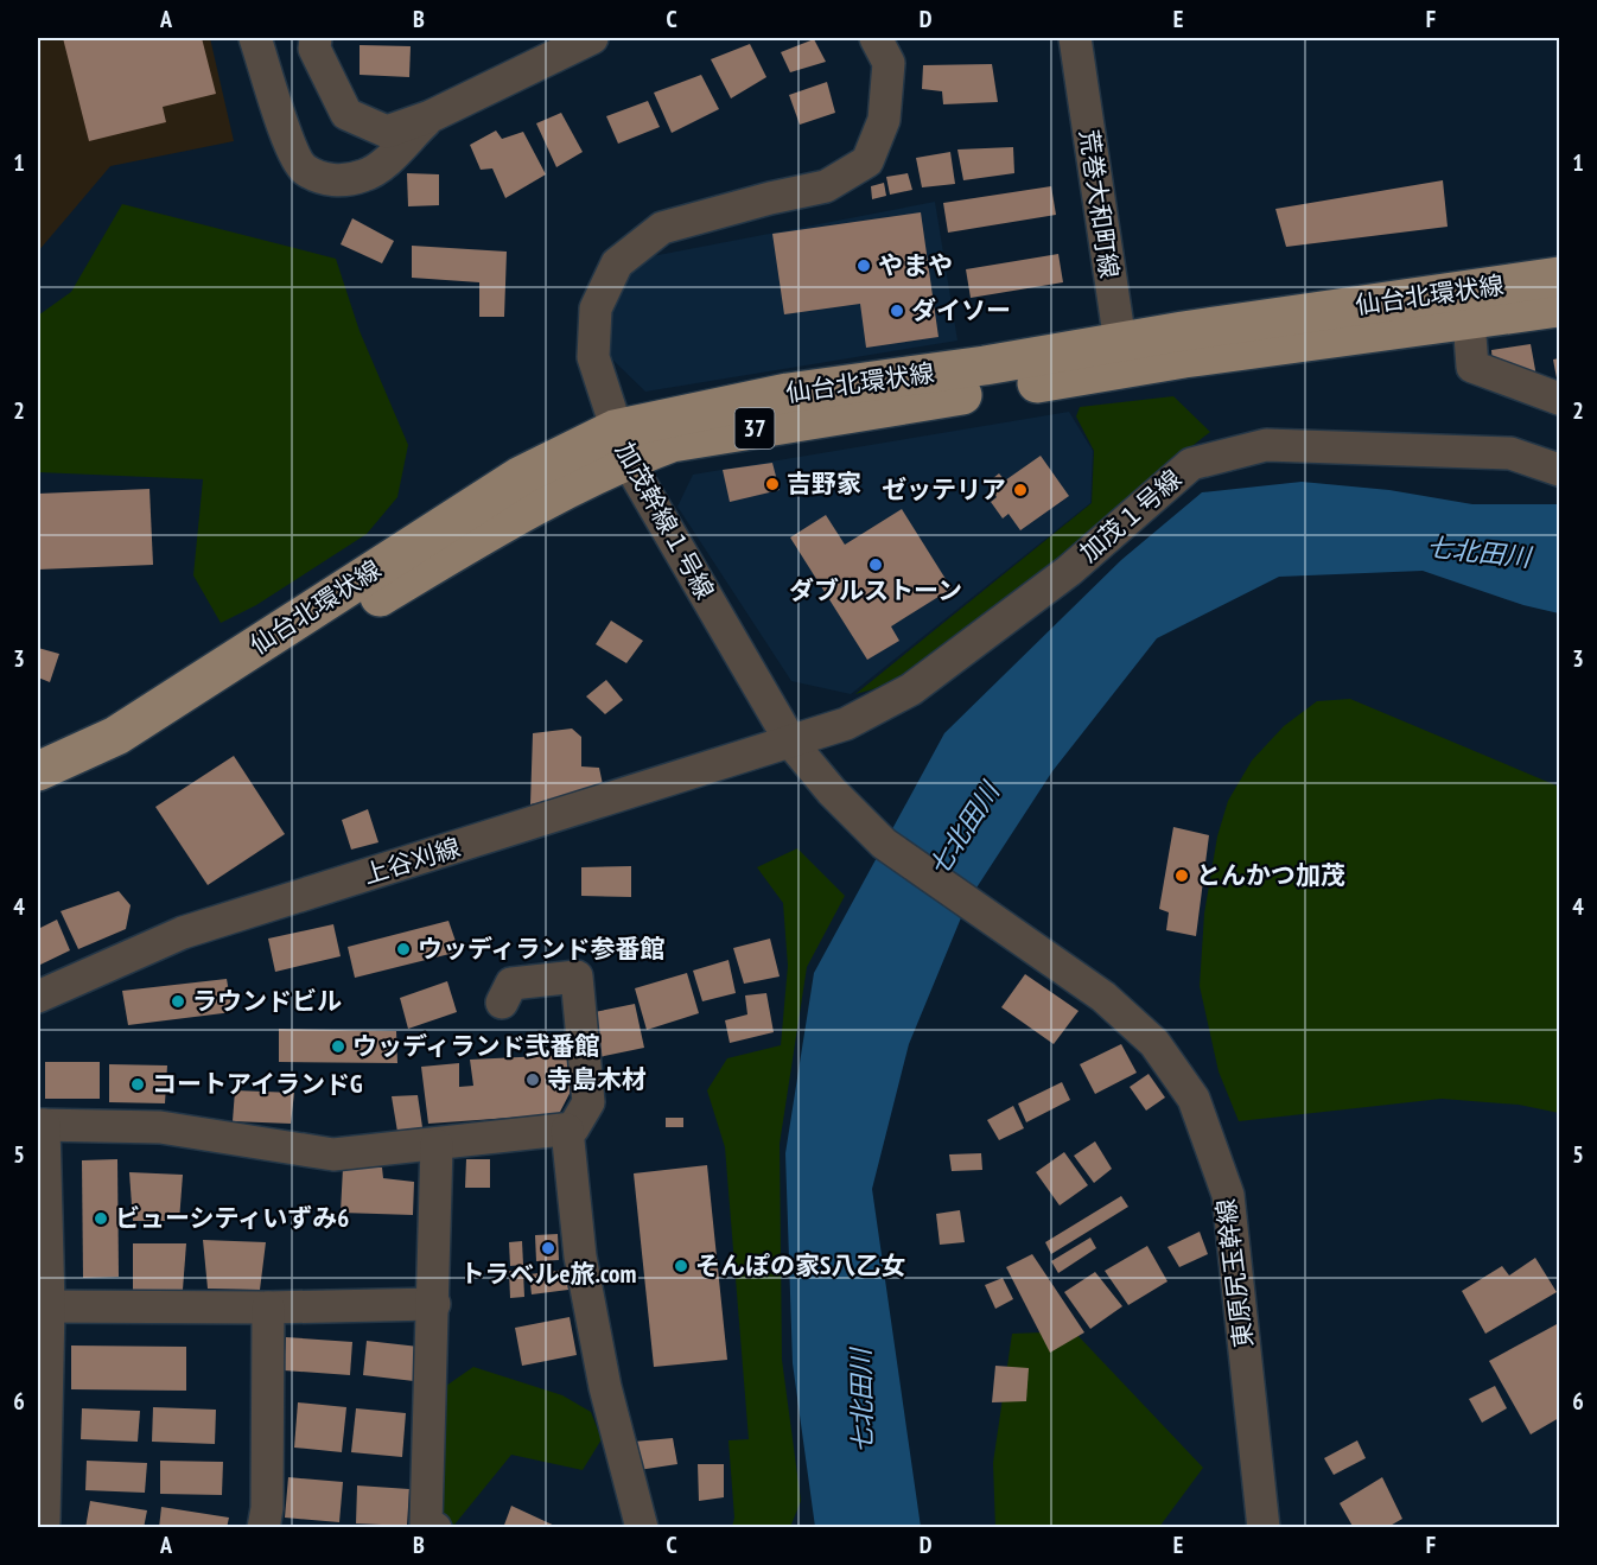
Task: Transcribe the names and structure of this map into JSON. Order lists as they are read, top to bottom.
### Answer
{
  "streets": {
    "main road": ["仙台北環状線", "37"],
    "street": [
      "荒巻大和町線",
      "加茂１号線",
      "加茂幹線１号線",
      "上谷刈線",
      "東原尻玉幹線"
    ]
  },
  "crossings": [
    ["荒巻大和町線", "仙台北環状線"],
    ["仙台北環状線", "加茂幹線１号線"],
    ["加茂１号線", "加茂幹線１号線"],
    ["加茂１号線", "上谷刈線"],
    ["加茂幹線１号線", "上谷刈線"],
    ["加茂幹線１号線", "東原尻玉幹線"]
  ],
  "water": ["七北田川"],
  "places": [
    "やまや",
    "ダイソー",
    "吉野家",
    "ゼッテリア",
    "ダブルストーン",
    "とんかつ加茂",
    "ウッディランド参番館",
    "ラウンドビル",
    "ウッディランド弐番館",
    "寺島木材",
    "コートアイランドG",
    "ビューシティいずみ6",
    "トラベルe旅.com",
    "そんぽの家S八乙女"
  ],
  "grid": {
    "columns": [
      "A",
      "B",
      "C",
      "D",
      "E",
      "F"
    ],
    "rows": [
      "1",
      "2",
      "3",
      "4",
      "5",
      "6"
    ]
  }
}
